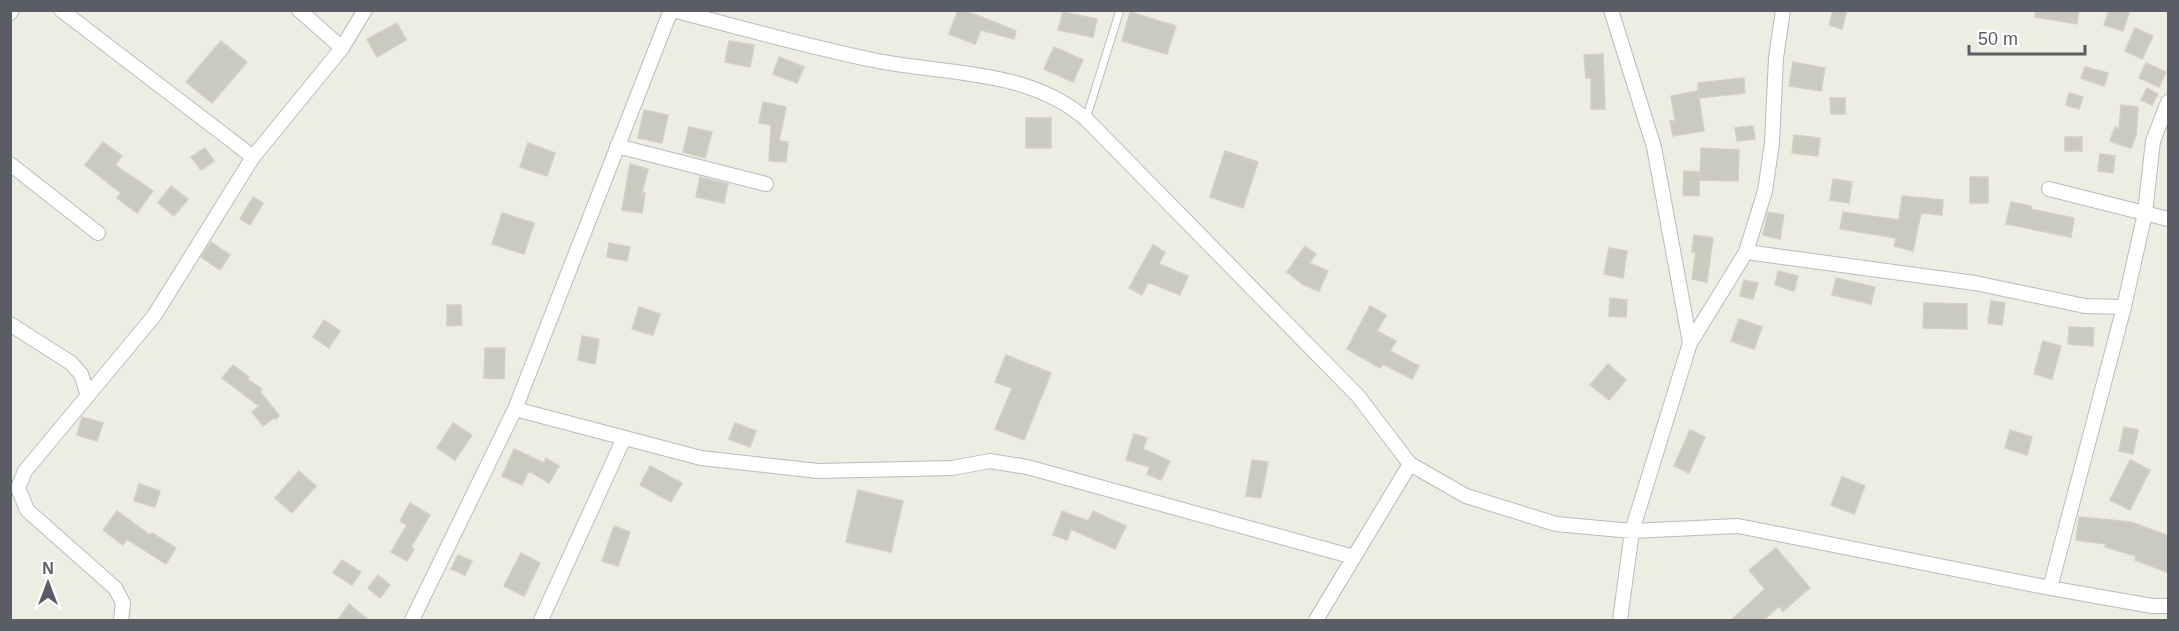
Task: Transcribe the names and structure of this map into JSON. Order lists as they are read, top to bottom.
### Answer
{
  "scale_bar": "50 m",
  "north": "top"
}
